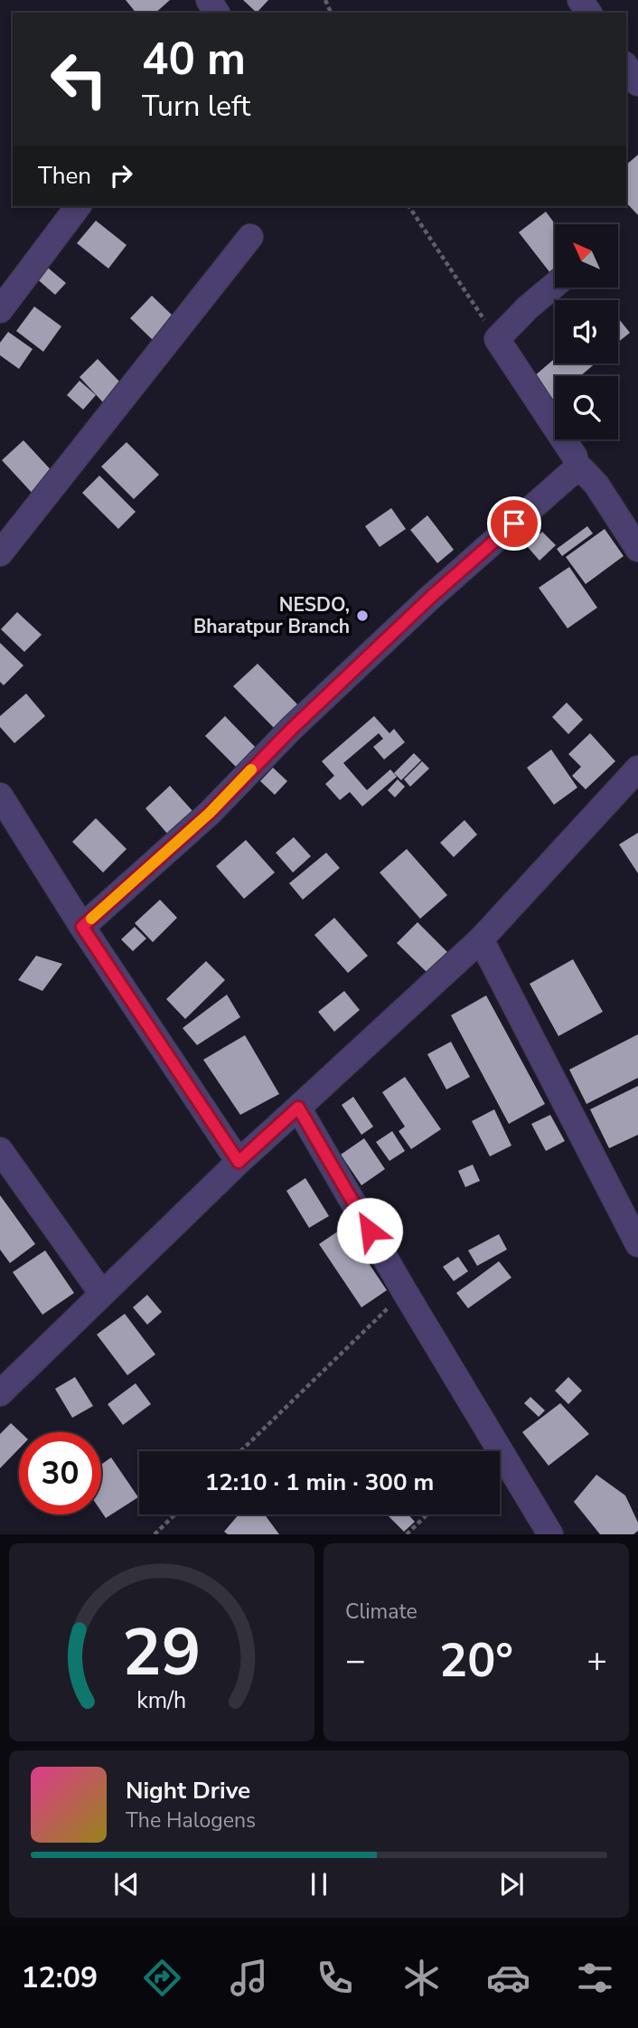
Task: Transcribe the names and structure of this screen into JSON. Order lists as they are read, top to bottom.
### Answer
{
  "places": ["NESDO, Bharatpur Branch"],
  "north": "top left",
  "page": {
    "turn": ["40 m", "Turn left"],
    "then": "Then",
    "limit": "30",
    "trip": "12:10 · 1 min · 300 m",
    "tile": "Climate",
    "heat": ["−", "20°", "+"],
    "song": ["Night Drive", "The Halogens"],
    "tabs": "12:09",
    "gauge": ["29", "km/h"]
  }
}
